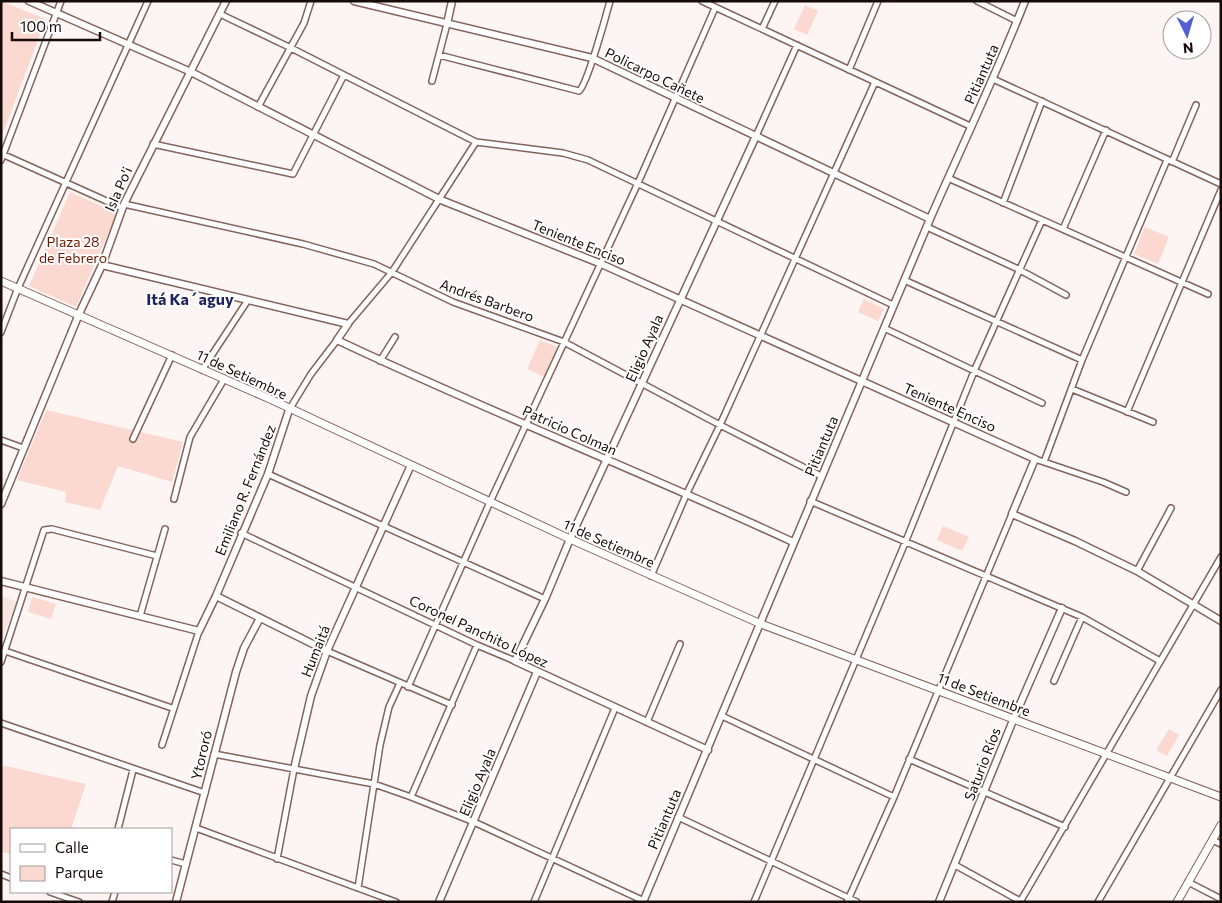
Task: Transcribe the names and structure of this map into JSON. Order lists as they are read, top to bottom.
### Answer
{
  "streets": {
    "main road": ["11 de Setiembre"],
    "street": [
      "Pitiantuta",
      "Policarpo Cañete",
      "Isla Po'i",
      "Teniente Enciso",
      "Andrés Barbero",
      "Eligio Ayala",
      "Patricio Colman",
      "Emiliano R. Fernández",
      "Coronel Panchito López",
      "Humaitá",
      "Ytororó",
      "Saturio Ríos"
    ]
  },
  "crossings": [
    ["Pitiantuta", "Policarpo Cañete"],
    ["Pitiantuta", "Teniente Enciso"],
    ["Pitiantuta", "Andrés Barbero"],
    ["Pitiantuta", "11 de Setiembre"],
    ["Pitiantuta", "Patricio Colman"],
    ["Pitiantuta", "Coronel Panchito López"],
    ["Policarpo Cañete", "Eligio Ayala"],
    ["Isla Po'i", "Teniente Enciso"],
    ["Isla Po'i", "Andrés Barbero"],
    ["Isla Po'i", "11 de Setiembre"],
    ["Teniente Enciso", "Eligio Ayala"],
    ["Teniente Enciso", "Emiliano R. Fernández"],
    ["Andrés Barbero", "Eligio Ayala"],
    ["Andrés Barbero", "Emiliano R. Fernández"],
    ["Eligio Ayala", "11 de Setiembre"],
    ["Eligio Ayala", "Patricio Colman"],
    ["Eligio Ayala", "Coronel Panchito López"],
    ["11 de Setiembre", "Emiliano R. Fernández"],
    ["11 de Setiembre", "Humaitá"],
    ["11 de Setiembre", "Saturio Ríos"],
    ["Patricio Colman", "Emiliano R. Fernández"],
    ["Emiliano R. Fernández", "Coronel Panchito López"],
    ["Coronel Panchito López", "Humaitá"]
  ],
  "districts": ["Itá Ka´aguy"],
  "parks": ["Plaza 28 de Febrero"],
  "legend": ["Calle", "Parque"],
  "scale_bar": "100 m",
  "north": "bottom"
}
